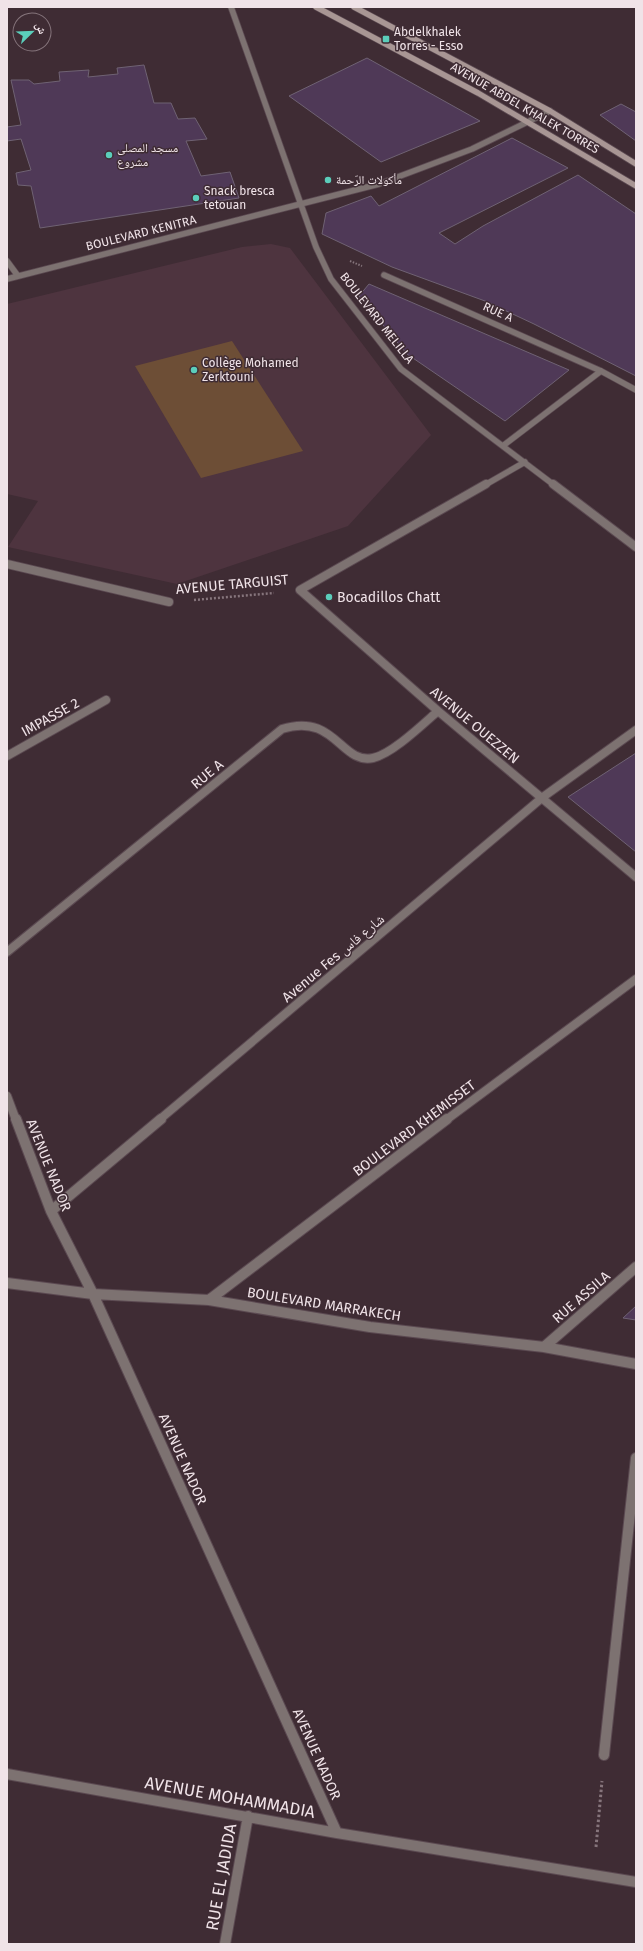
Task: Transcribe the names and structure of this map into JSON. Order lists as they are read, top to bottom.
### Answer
{
  "streets": {
    "main road": ["AVENUE ABDEL KHALEK TORRES"],
    "street": [
      "BOULEVARD KENITRA",
      "RUE A",
      "BOULEVARD MELILLA",
      "AVENUE TARGUIST",
      "IMPASSE 2",
      "AVENUE OUEZZEN",
      "Avenue Fes شارع فاس",
      "BOULEVARD KHEMISSET",
      "AVENUE NADOR",
      "RUE ASSILA",
      "BOULEVARD MARRAKECH",
      "AVENUE MOHAMMADIA",
      "RUE EL JADIDA"
    ]
  },
  "crossings": [
    ["AVENUE ABDEL KHALEK TORRES", "BOULEVARD KENITRA"],
    ["BOULEVARD KENITRA", "BOULEVARD MELILLA"],
    ["RUE A", "AVENUE OUEZZEN"],
    ["BOULEVARD MELILLA", "AVENUE TARGUIST"],
    ["AVENUE TARGUIST", "AVENUE OUEZZEN"],
    ["AVENUE OUEZZEN", "Avenue Fes شارع فاس"],
    ["Avenue Fes شارع فاس", "AVENUE NADOR"],
    ["BOULEVARD KHEMISSET", "BOULEVARD MARRAKECH"],
    ["AVENUE NADOR", "BOULEVARD MARRAKECH"],
    ["AVENUE NADOR", "AVENUE MOHAMMADIA"],
    ["RUE ASSILA", "BOULEVARD MARRAKECH"],
    ["AVENUE MOHAMMADIA", "RUE EL JADIDA"]
  ],
  "places": {
    "transit": ["Abdelkhalek Torres - Esso"],
    "other": [
      "مسجد المصلى مشروع",
      "مأكولات الرّحمة",
      "Snack bresca tetouan",
      "Collège Mohamed Zerktouni",
      "Bocadillos Chatt"
    ]
  },
  "north": "top right"
}
